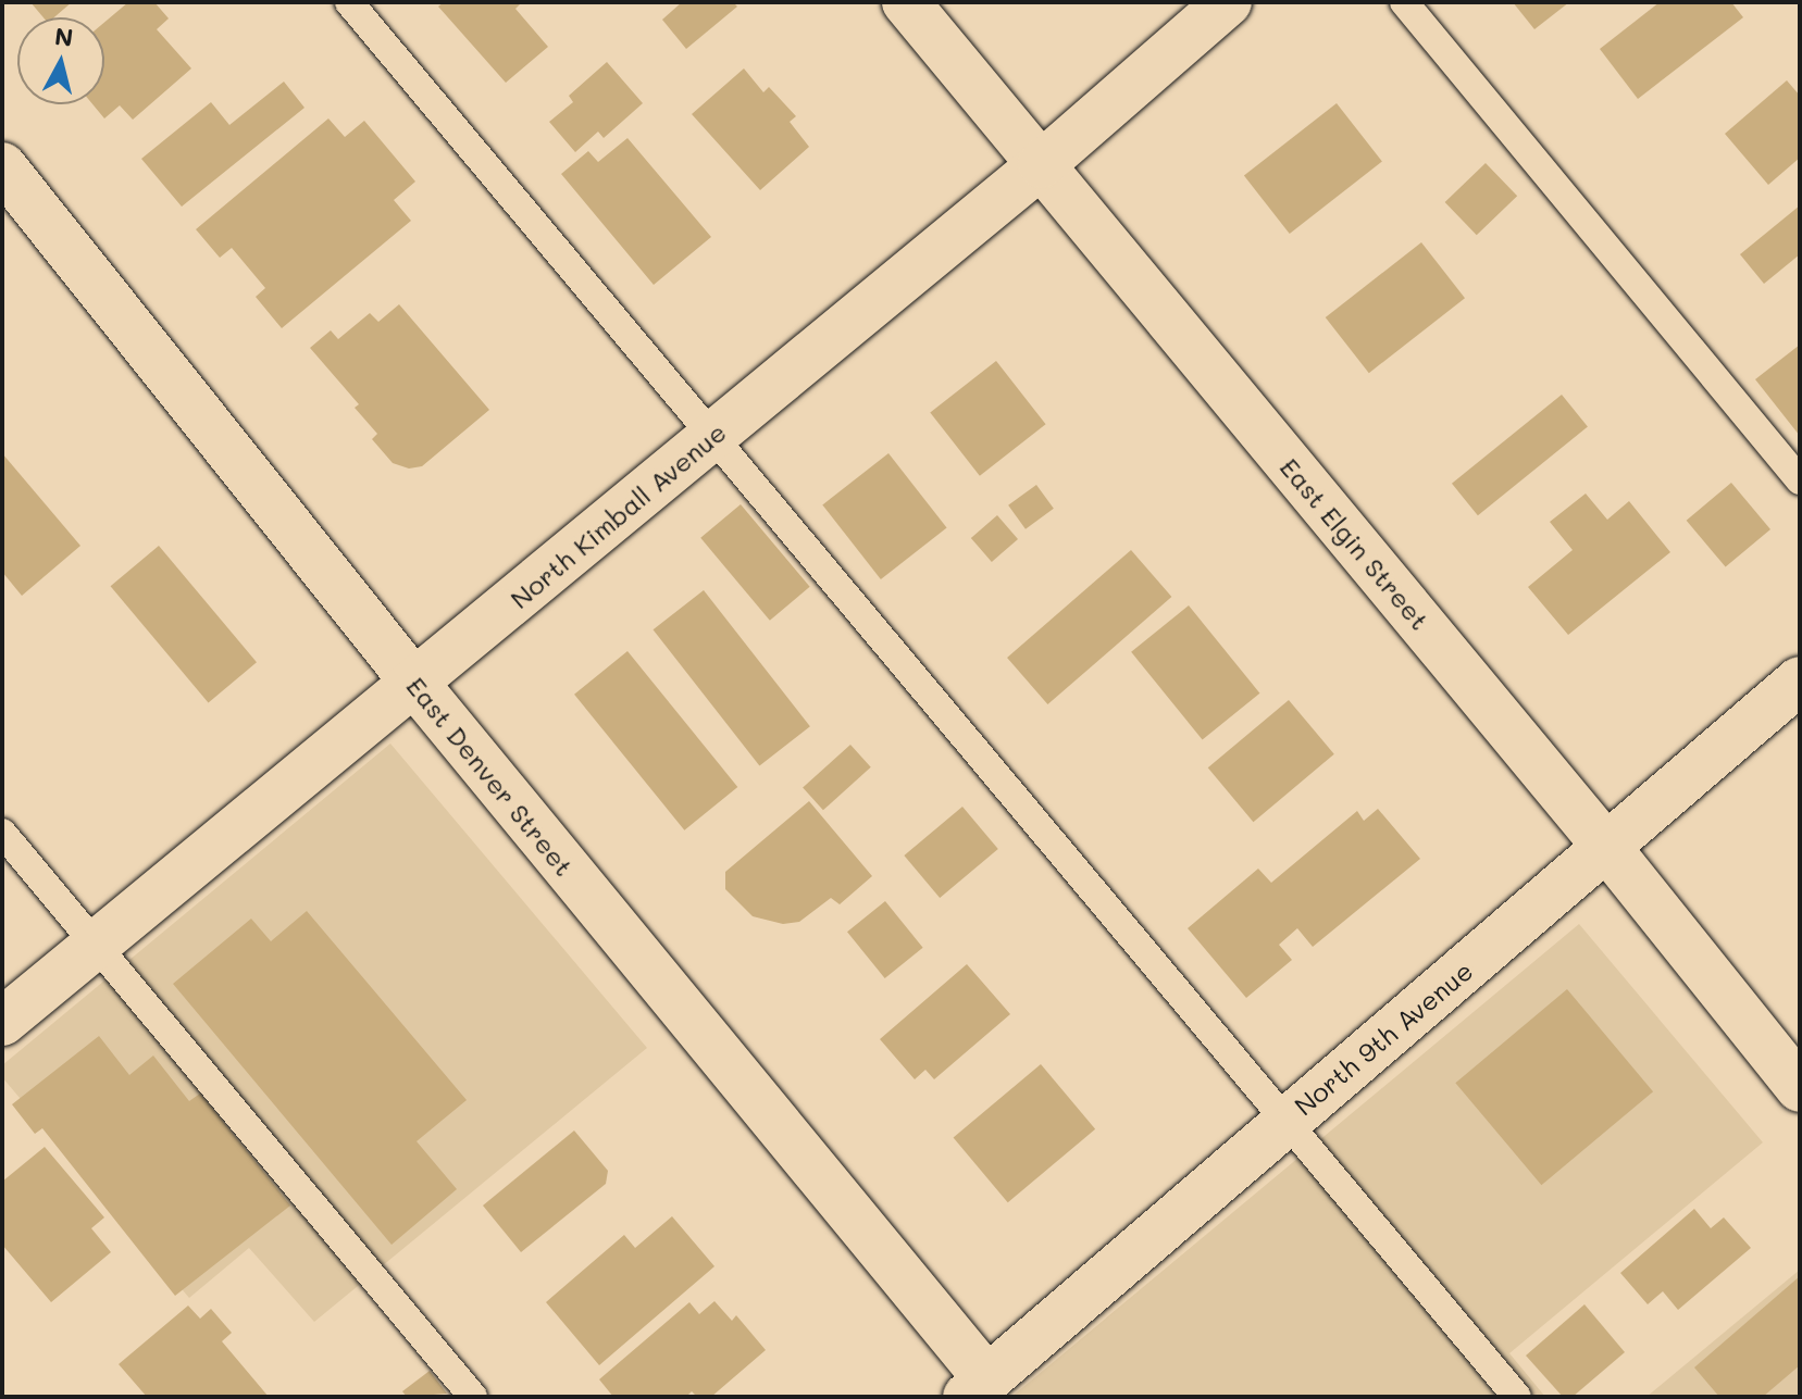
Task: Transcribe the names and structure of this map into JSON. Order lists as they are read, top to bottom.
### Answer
{
  "streets": {
    "street": [
      "North Kimball Avenue",
      "East Elgin Street",
      "East Denver Street",
      "North 9th Avenue"
    ]
  },
  "crossings": [
    ["North Kimball Avenue", "East Elgin Street"],
    ["North Kimball Avenue", "East Denver Street"],
    ["East Elgin Street", "North 9th Avenue"],
    ["East Denver Street", "North 9th Avenue"]
  ],
  "north": "top"
}
